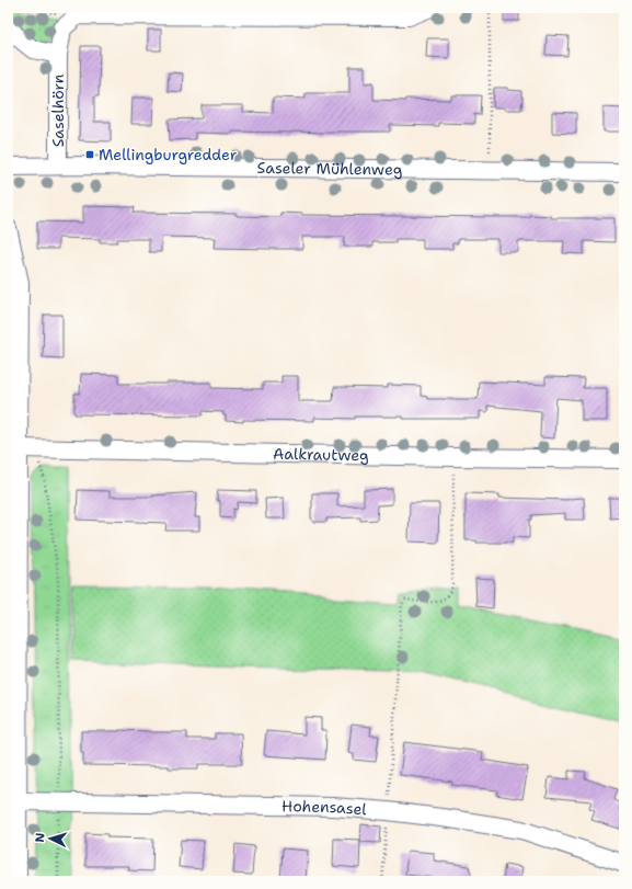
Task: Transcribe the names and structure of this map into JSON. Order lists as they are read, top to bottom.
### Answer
{
  "streets": {
    "street": [
      "Saselhörn",
      "Saseler Mühlenweg",
      "Aalkrautweg",
      "Hohensasel"
    ]
  },
  "crossings": [
    ["Saselhörn", "Saseler Mühlenweg"]
  ],
  "places": {
    "transit": ["Mellingburgredder"]
  },
  "north": "left"
}
